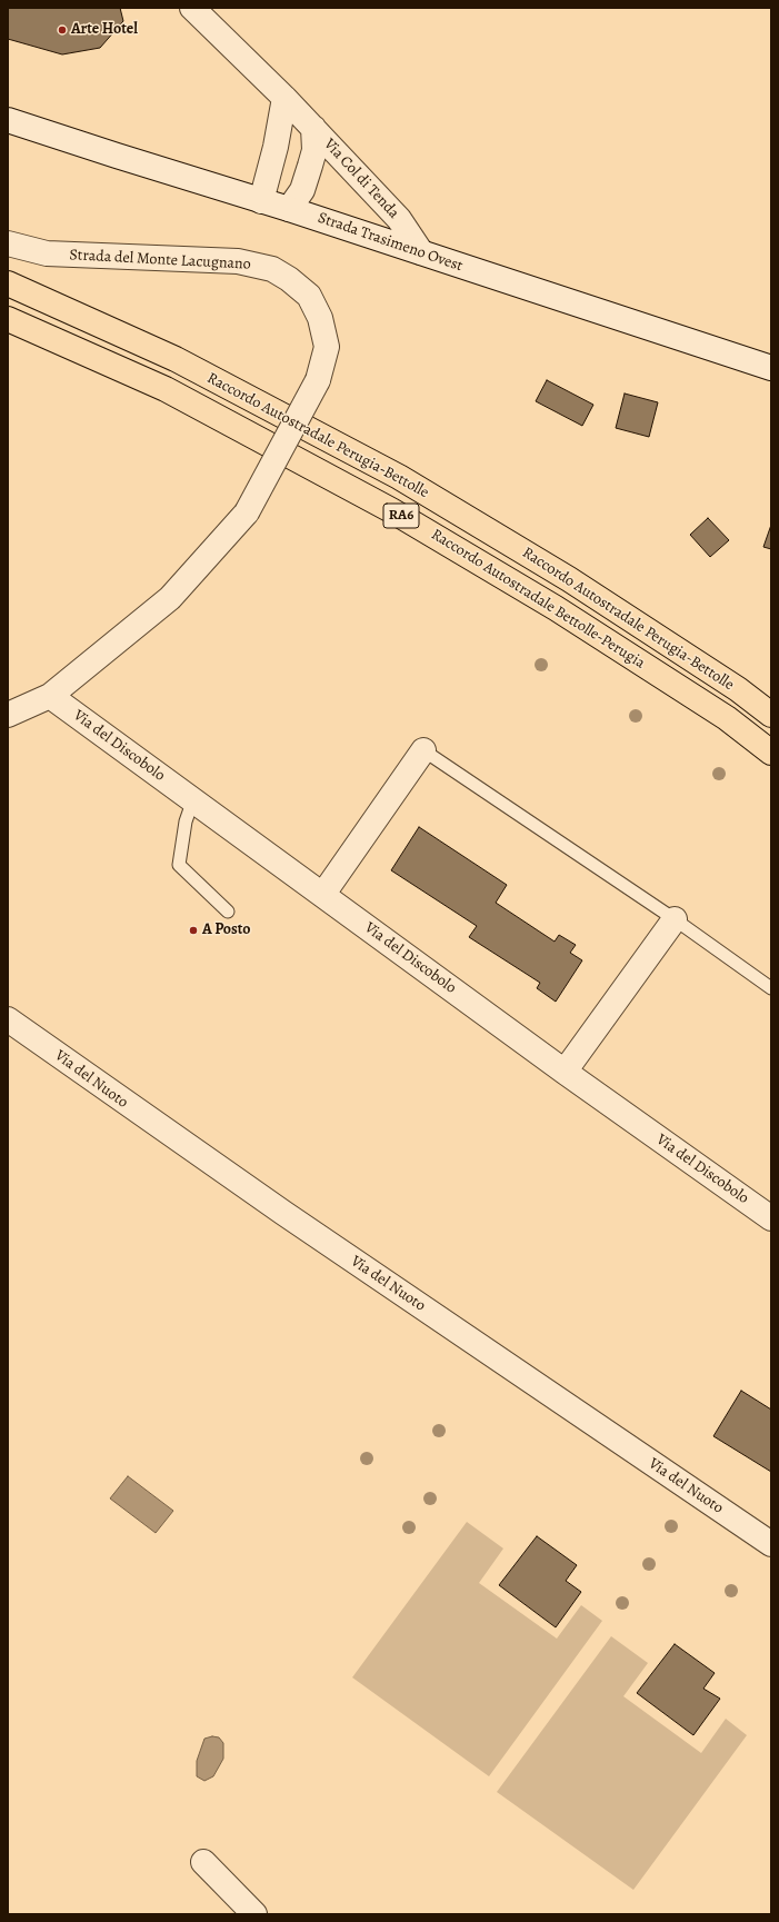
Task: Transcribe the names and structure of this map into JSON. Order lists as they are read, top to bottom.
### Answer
{
  "streets": {
    "highway": ["Raccordo Autostradale Perugia-Bettolle", "RA6", "Raccordo Autostradale Bettolle-Perugia"],
    "street": [
      "Via Col di Tenda",
      "Strada Trasimeno Ovest",
      "Strada del Monte Lacugnano",
      "Via del Discobolo",
      "Via del Nuoto"
    ]
  },
  "crossings": [
    ["Via Col di Tenda", "Strada Trasimeno Ovest"],
    ["Strada del Monte Lacugnano", "Via del Discobolo"]
  ],
  "places": ["Arte Hotel", "A Posto"]
}
